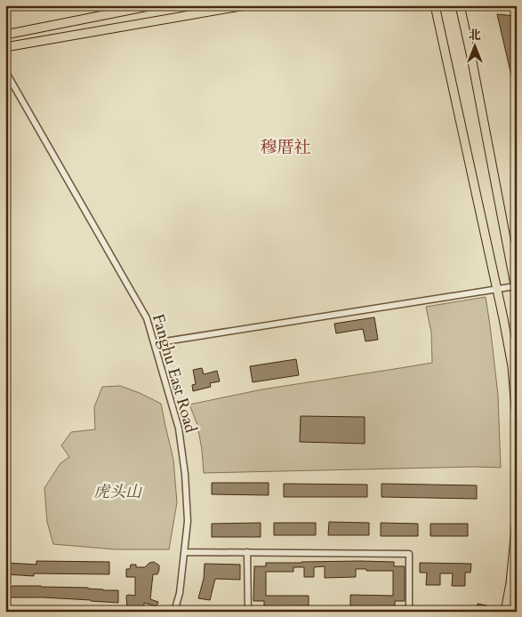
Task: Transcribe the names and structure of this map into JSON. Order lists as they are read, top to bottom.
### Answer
{
  "streets": {
    "street": ["Fanghu East Road"]
  },
  "districts": ["穆厝社"],
  "parks": ["虎头山"],
  "north": "top"
}
